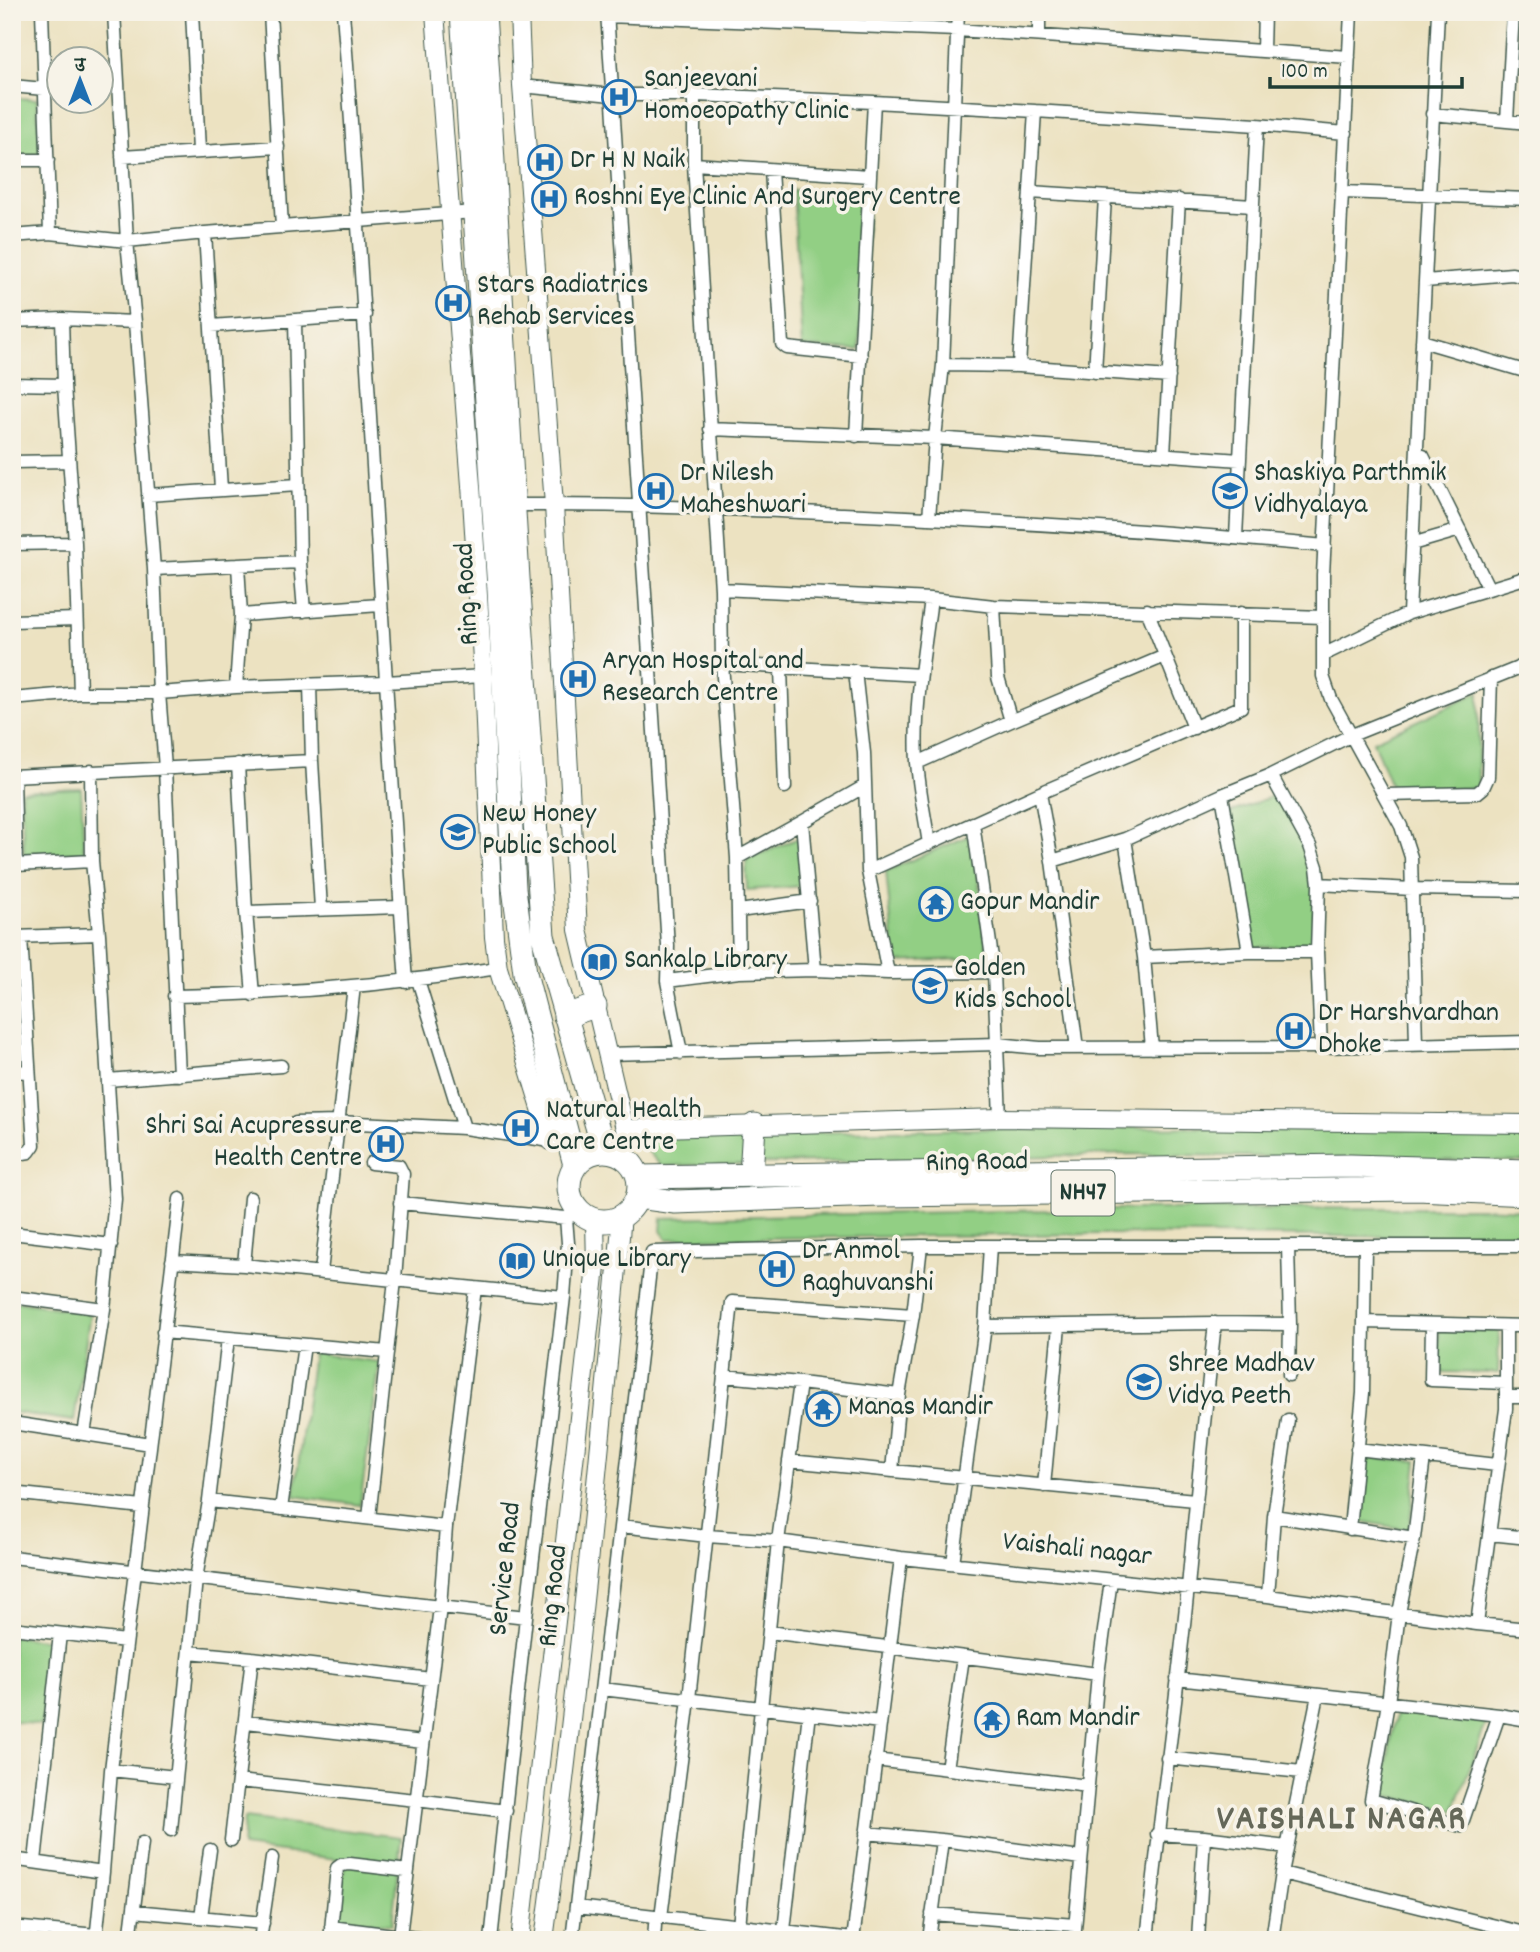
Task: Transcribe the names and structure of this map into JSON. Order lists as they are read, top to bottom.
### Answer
{
  "streets": {
    "highway": ["Ring Road", "NH47"],
    "street": ["Vaishali nagar", "Service Road"]
  },
  "crossings": [
    ["Ring Road", "Service Road"]
  ],
  "districts": ["VAISHALI NAGAR"],
  "places": {
    "hospital": [
      "Sanjeevani Homoeopathy Clinic",
      "Dr H N Naik",
      "Roshni Eye Clinic And Surgery Centre",
      "Stars Radiatrics Rehab Services",
      "Dr Nilesh Maheshwari",
      "Aryan Hospital and Research Centre",
      "Dr Harshvardhan Dhoke",
      "Natural Health Care Centre",
      "Shri Sai Acupressure Health Centre",
      "Dr Anmol Raghuvanshi"
    ],
    "school or university": [
      "Shaskiya Parthmik Vidhyalaya",
      "New Honey Public School",
      "Golden Kids School",
      "Shree Madhav Vidya Peeth"
    ],
    "temple": ["Gopur Mandir", "Manas Mandir", "Ram Mandir"],
    "library": ["Sankalp Library", "Unique Library"]
  },
  "scale_bar": "100 m",
  "north": "top"
}
